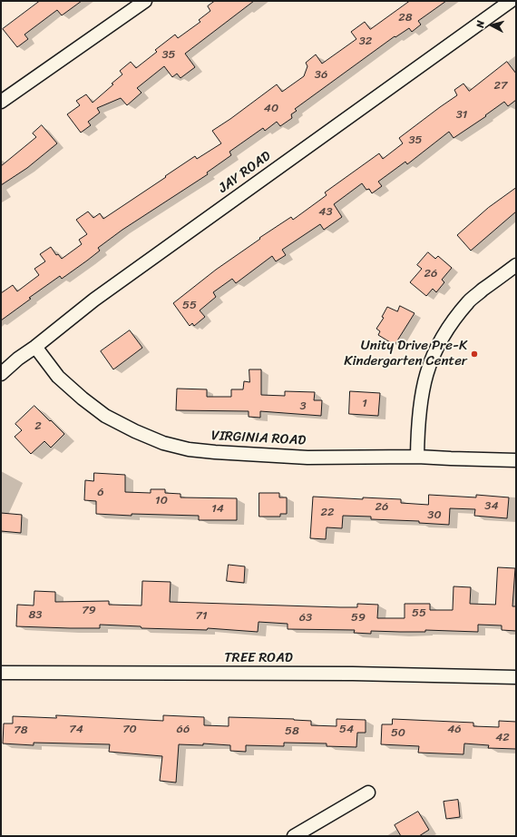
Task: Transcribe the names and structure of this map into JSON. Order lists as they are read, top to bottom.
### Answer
{
  "streets": {
    "street": ["JAY ROAD", "VIRGINIA ROAD", "TREE ROAD"]
  },
  "crossings": [
    ["JAY ROAD", "VIRGINIA ROAD"]
  ],
  "places": ["Unity Drive Pre-K Kindergarten Center"],
  "house_numbers": [
    "28",
    "32",
    "35",
    "36",
    "27",
    "40",
    "31",
    "35",
    "43",
    "26",
    "55",
    "1",
    "3",
    "2",
    "6",
    "10",
    "34",
    "26",
    "14",
    "22",
    "30",
    "79",
    "55",
    "83",
    "71",
    "63",
    "59",
    "74",
    "70",
    "66",
    "54",
    "46",
    "78",
    "58",
    "50",
    "42"
  ],
  "north": "left"
}
